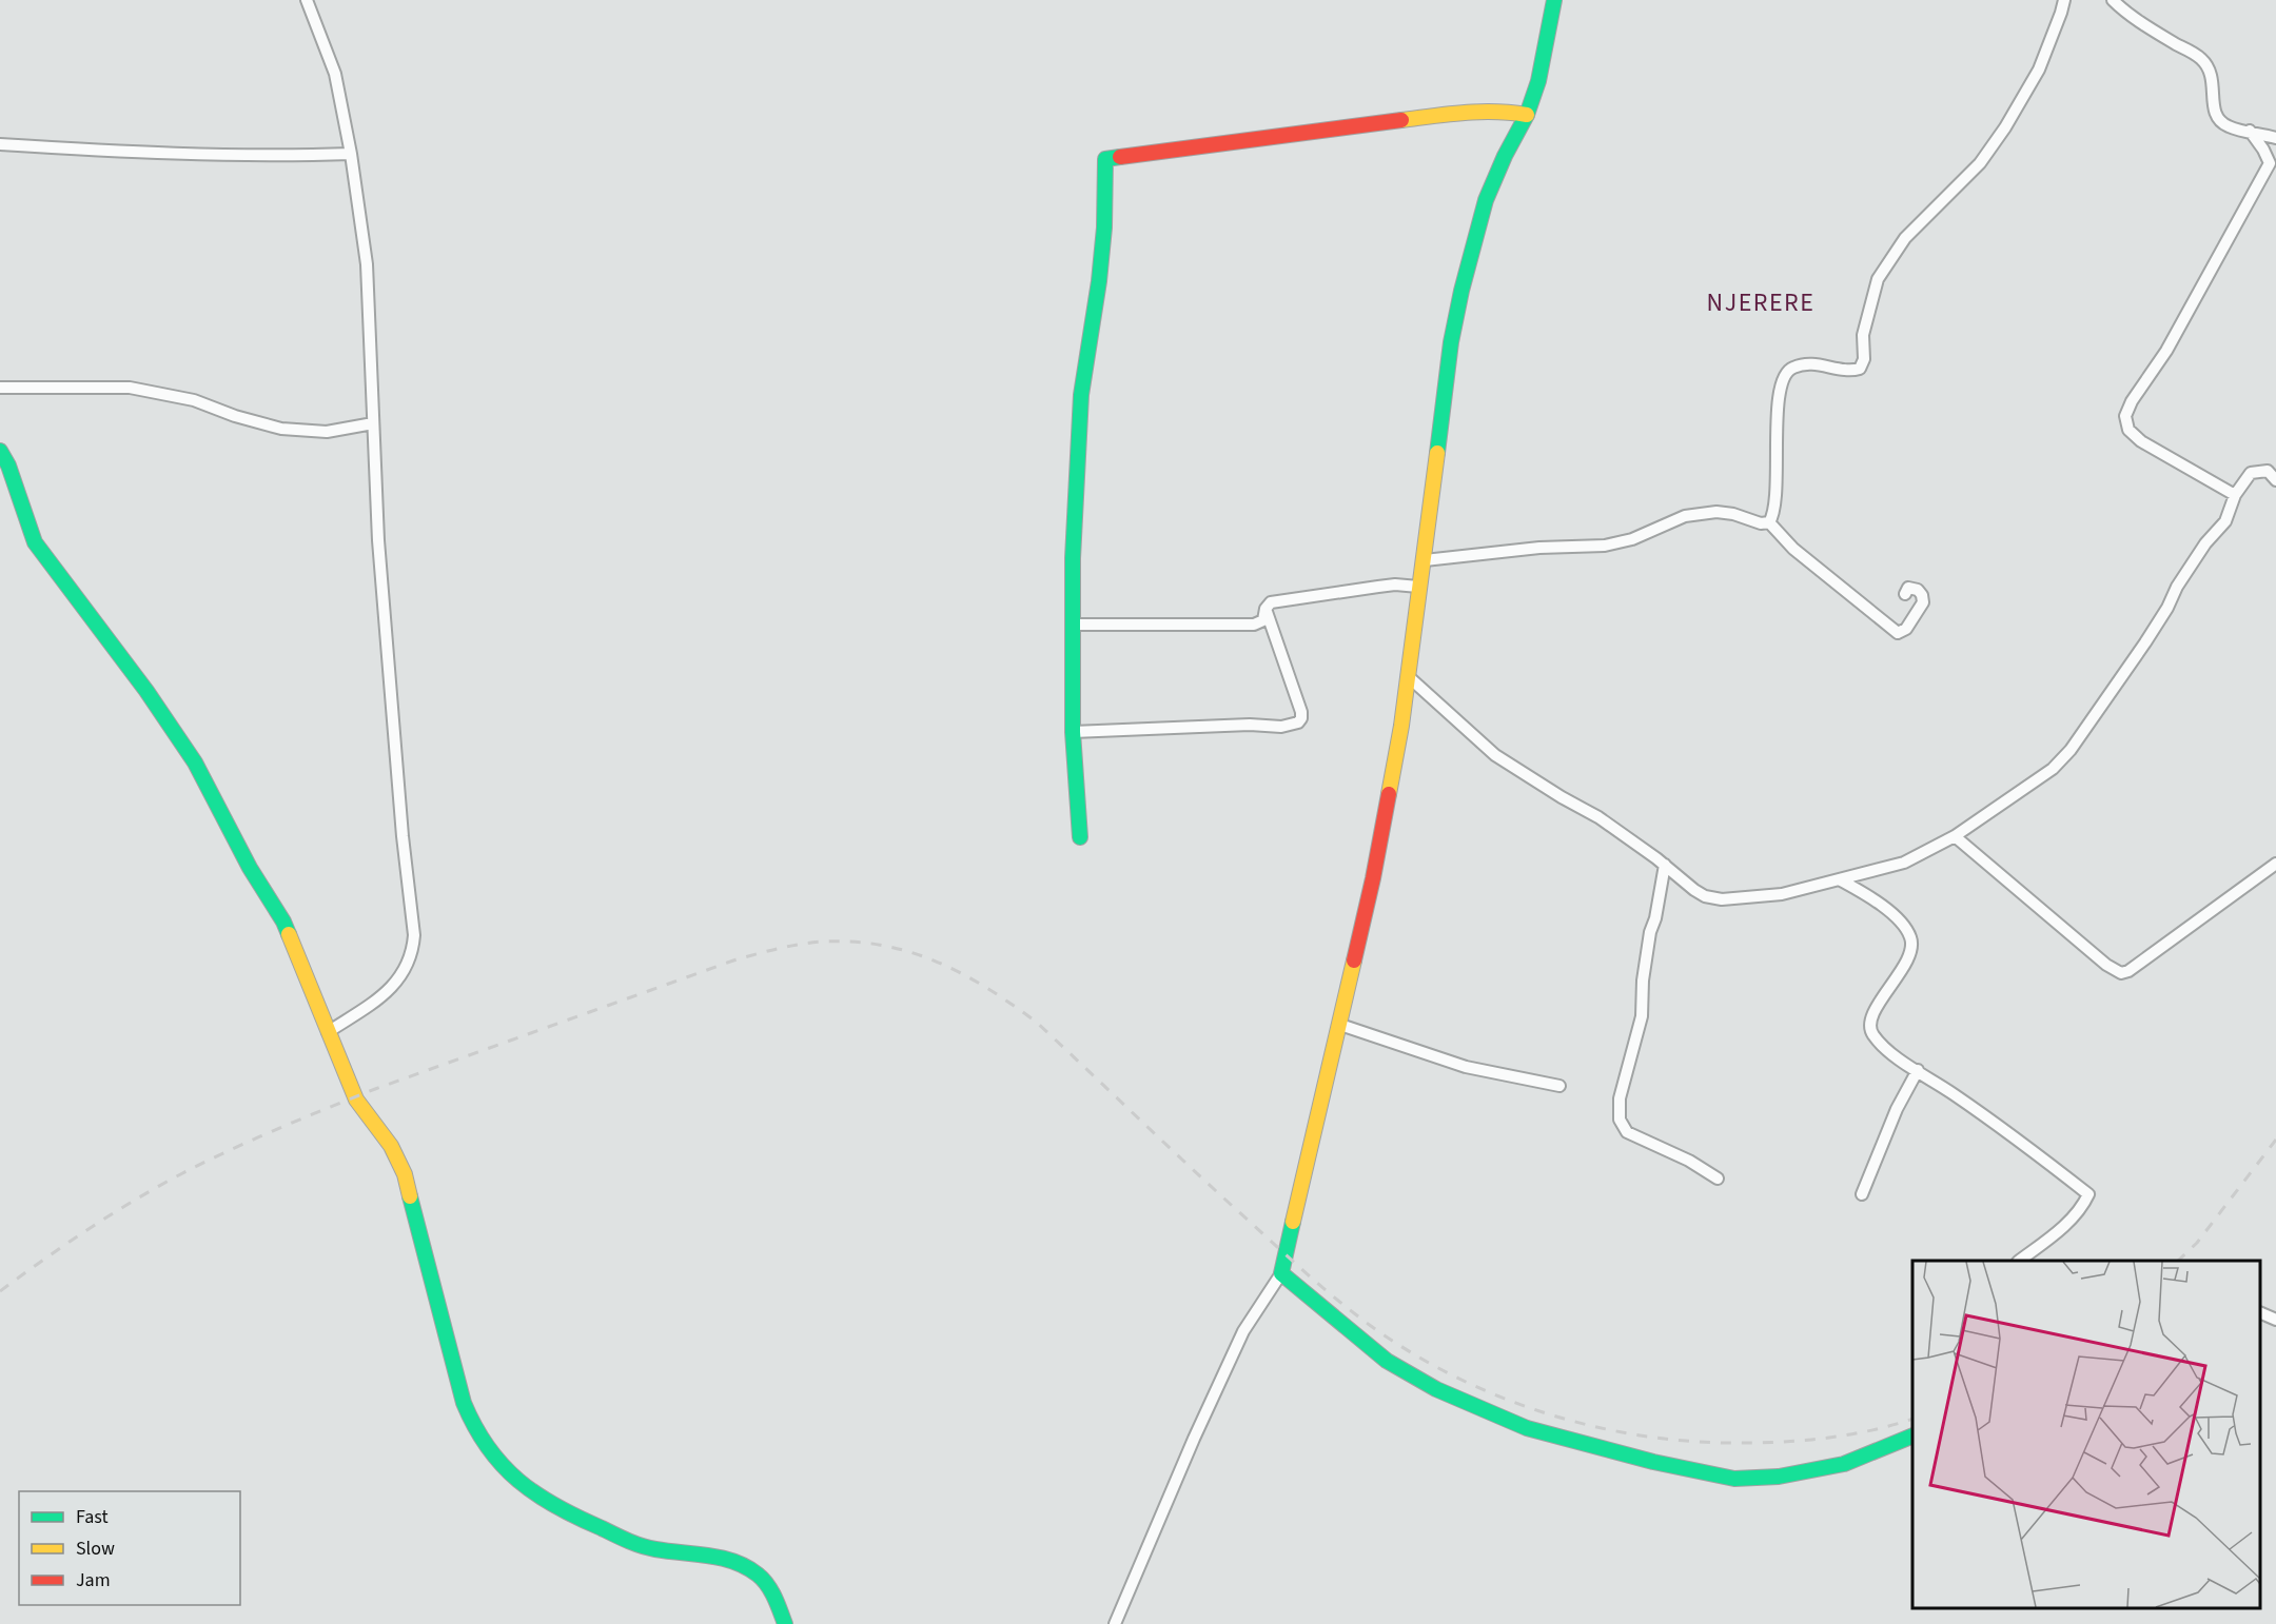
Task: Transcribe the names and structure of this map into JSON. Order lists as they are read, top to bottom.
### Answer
{
  "districts": ["NJERERE"],
  "legend": ["Fast", "Slow", "Jam"]
}
